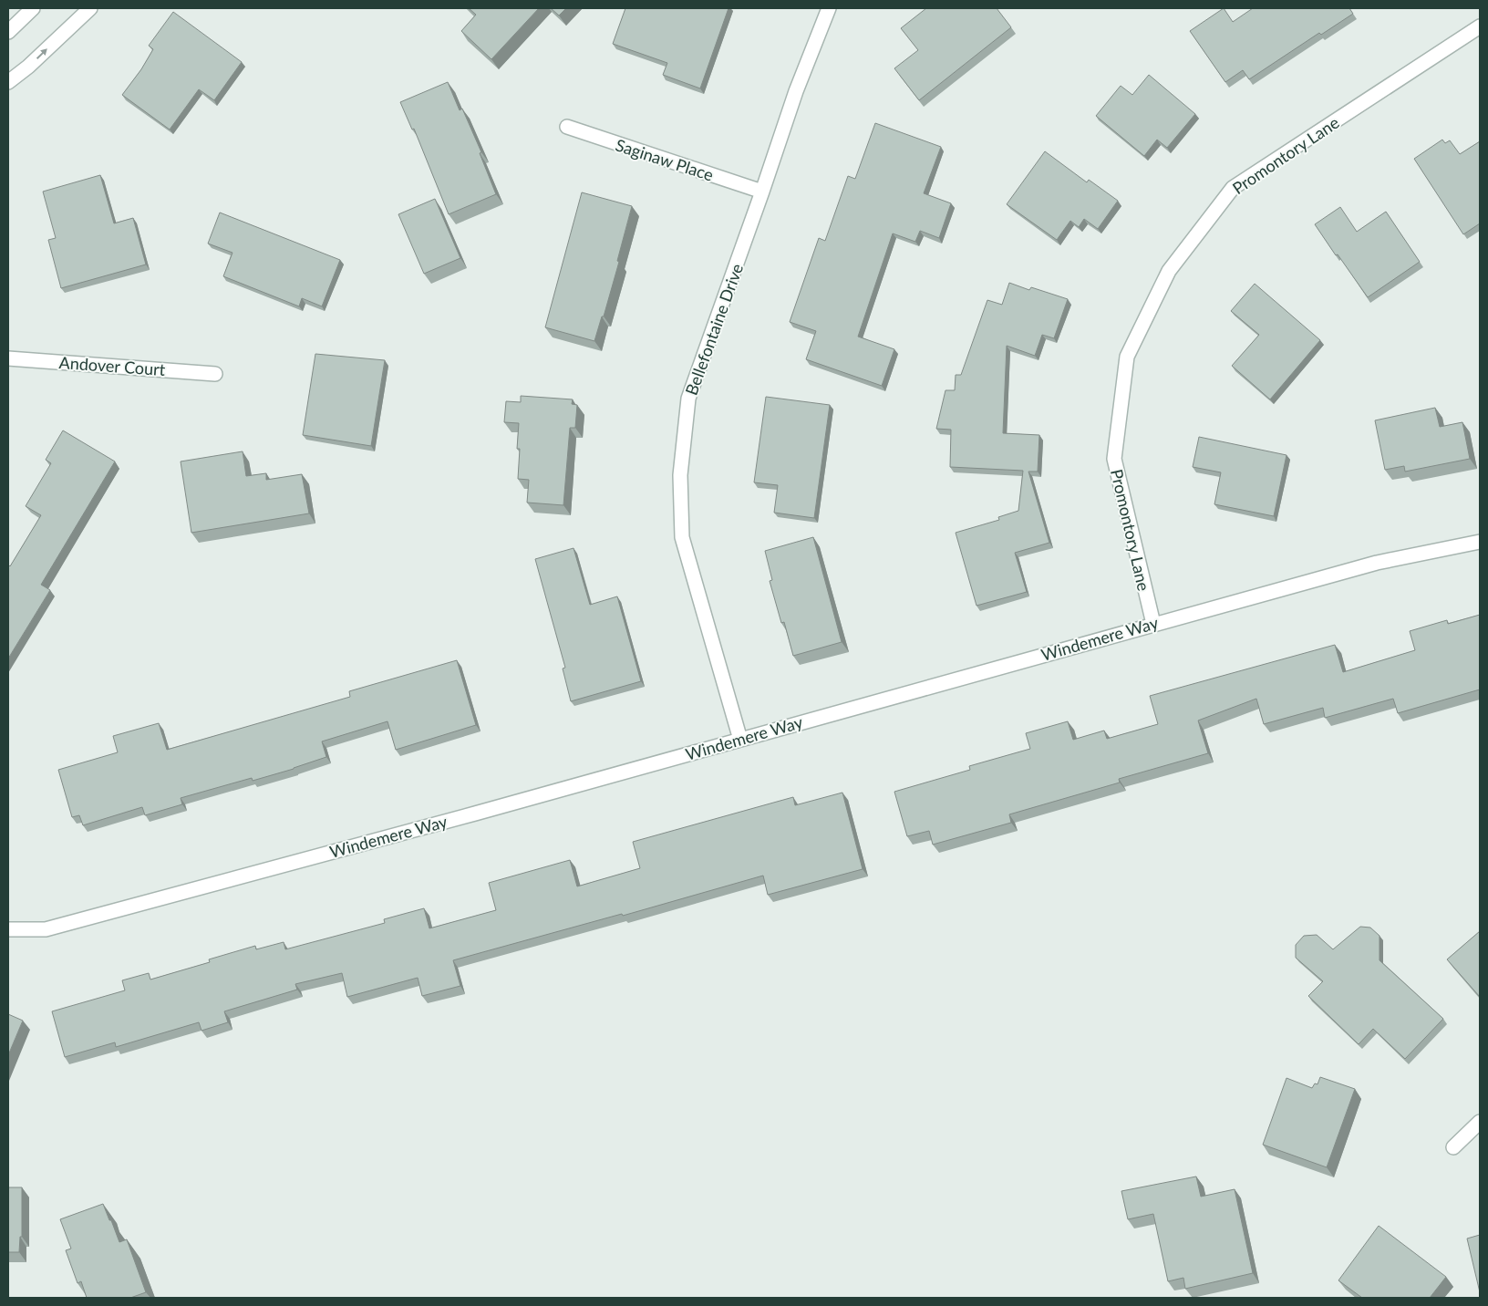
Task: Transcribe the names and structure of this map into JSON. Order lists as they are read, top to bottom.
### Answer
{
  "streets": {
    "street": [
      "Promontory Lane",
      "Saginaw Place",
      "Bellefontaine Drive",
      "Andover Court",
      "Windemere Way"
    ]
  },
  "crossings": [
    ["Promontory Lane", "Windemere Way"],
    ["Saginaw Place", "Bellefontaine Drive"],
    ["Bellefontaine Drive", "Windemere Way"]
  ]
}
